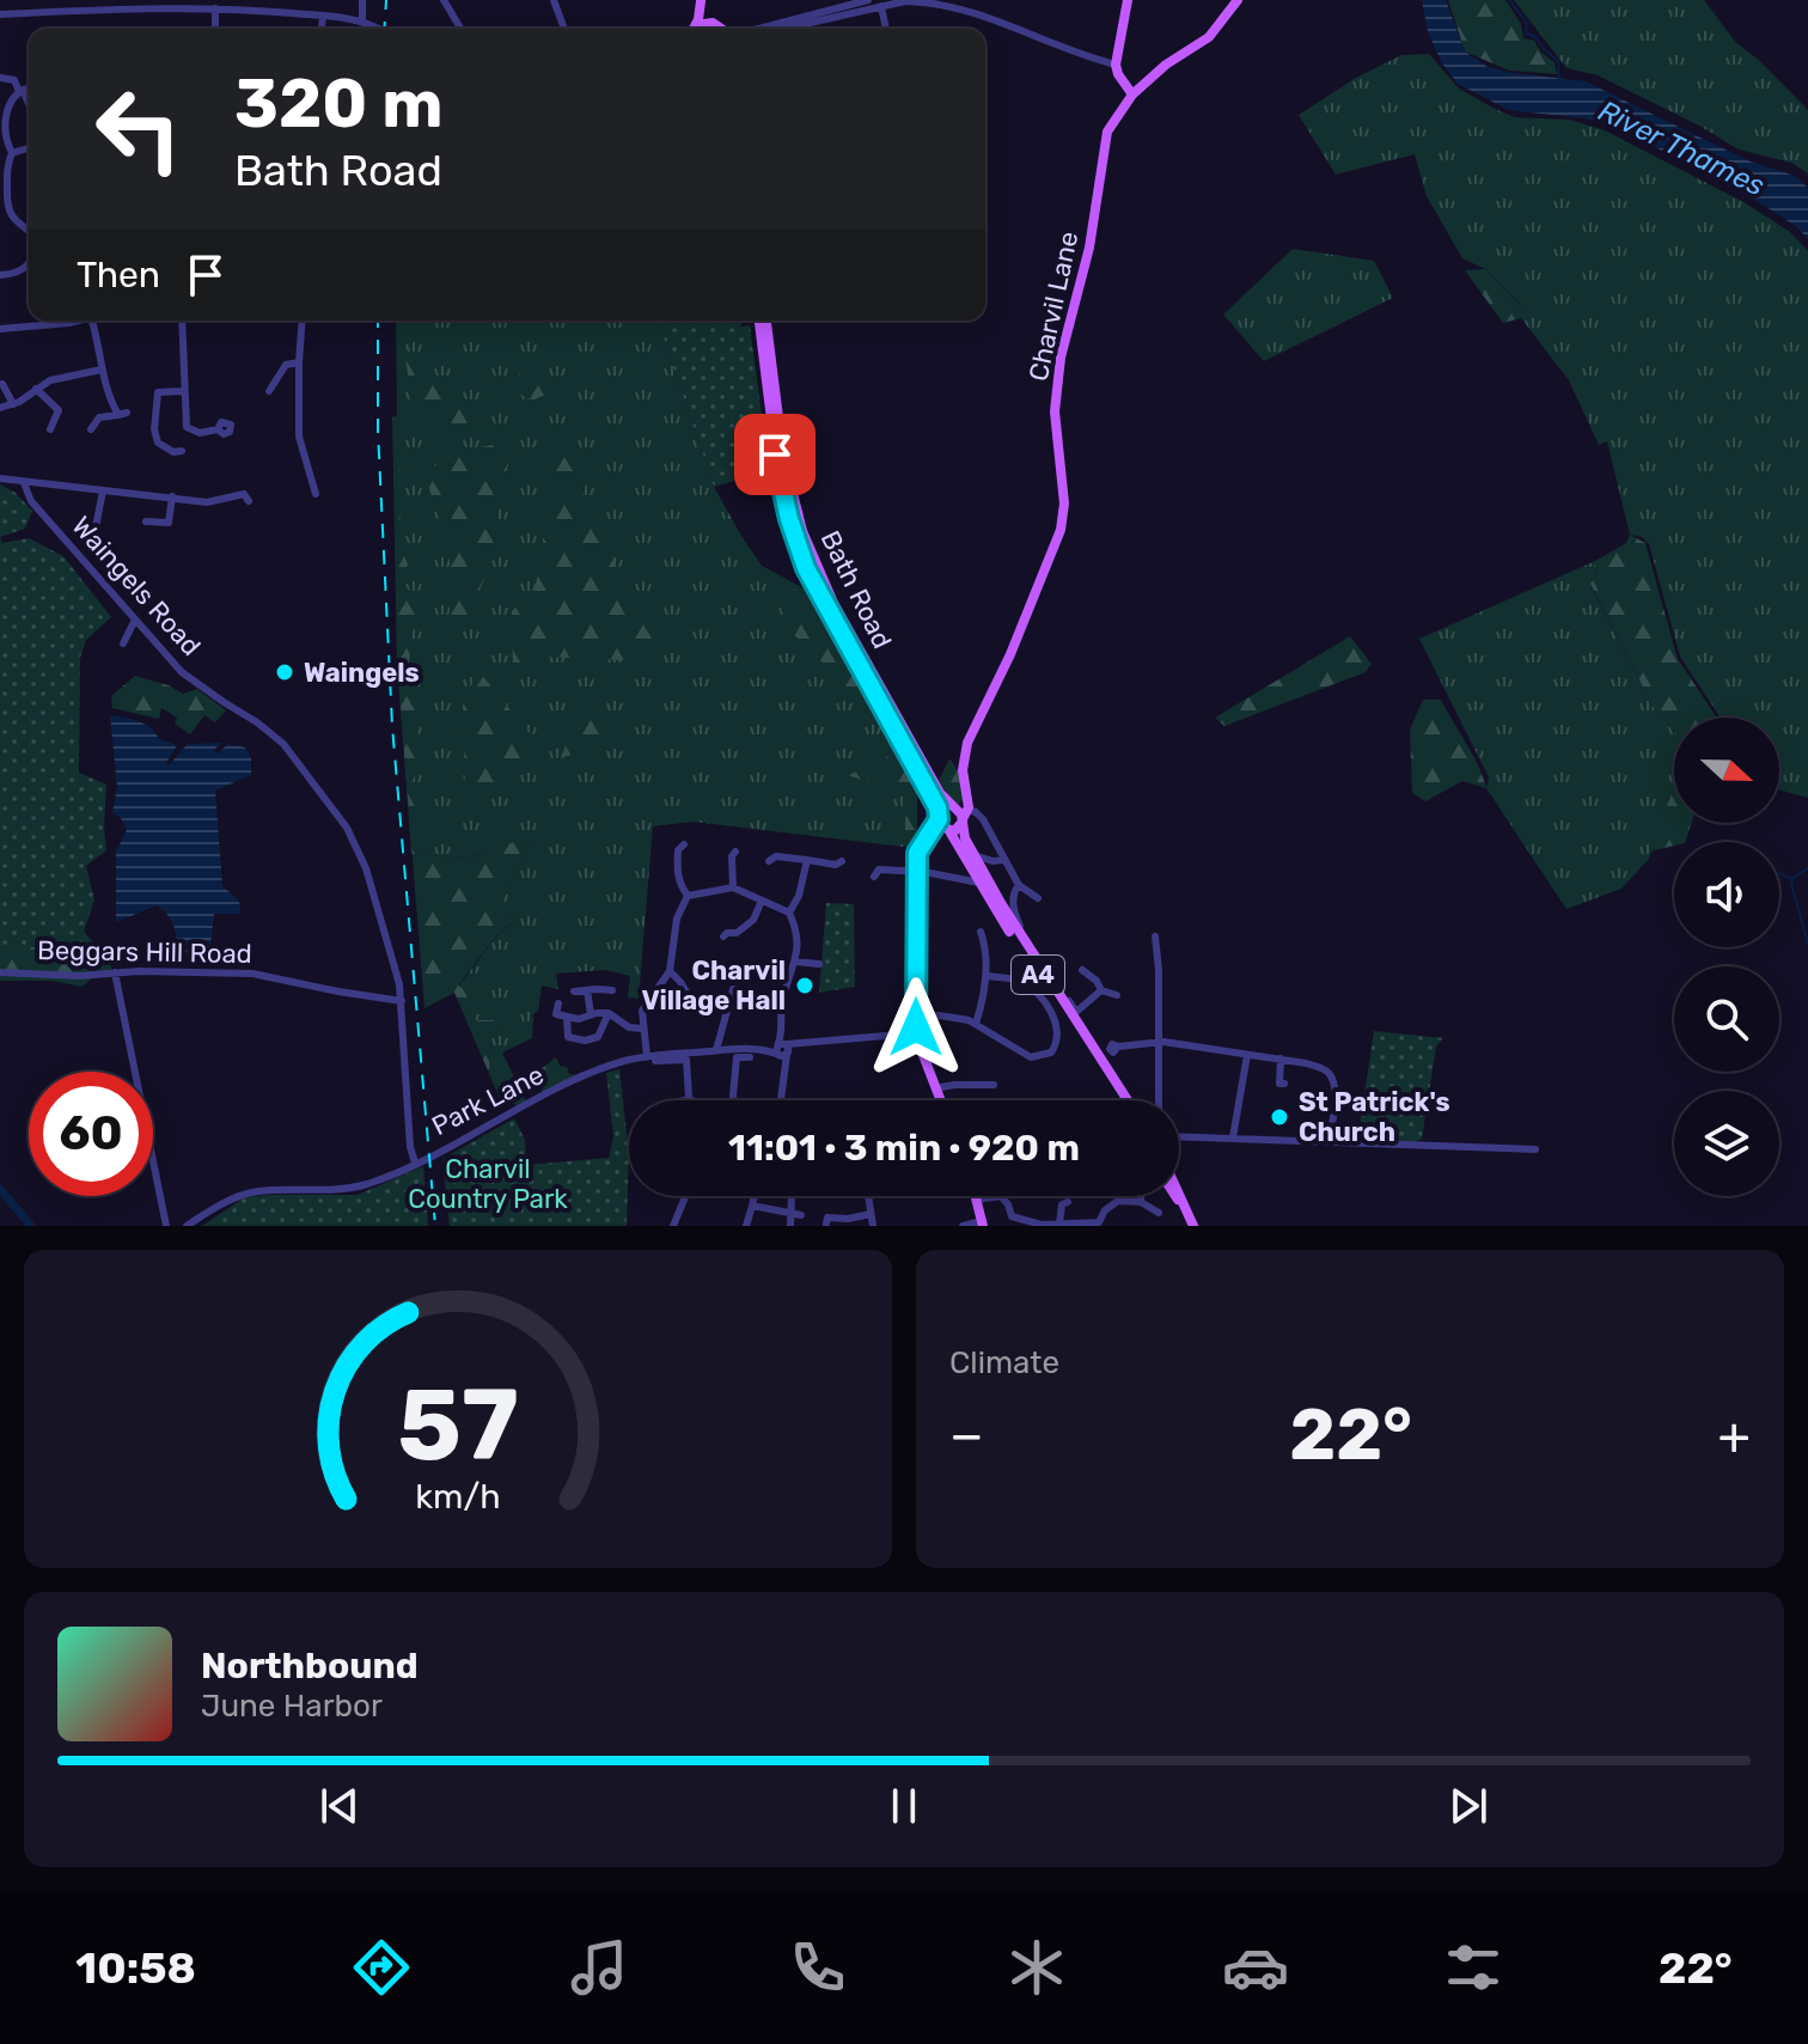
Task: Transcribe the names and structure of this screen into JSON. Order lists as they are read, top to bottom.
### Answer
{
  "streets": {
    "main road": ["Charvil Lane", "Bath Road", "A4"],
    "street": ["Waingels Road", "Beggars Hill Road", "Park Lane"]
  },
  "crossings": [
    ["Charvil Lane", "Bath Road"],
    ["Charvil Lane", "A4"],
    ["Waingels Road", "Beggars Hill Road"],
    ["Waingels Road", "Park Lane"],
    ["Bath Road", "A4"]
  ],
  "water": ["River Thames"],
  "parks": ["Charvil Country Park"],
  "places": ["Waingels", "Charvil Village Hall", "St Patrick's Church"],
  "north": "right",
  "page": {
    "turn": ["320 m", "Bath Road"],
    "then": "Then",
    "limit": "60",
    "trip": "11:01 · 3 min · 920 m",
    "tile": "Climate",
    "heat": ["−", "22°", "+"],
    "song": ["Northbound", "June Harbor"],
    "tabs": ["10:58", "22°"],
    "gauge": ["57", "km/h"]
  }
}
